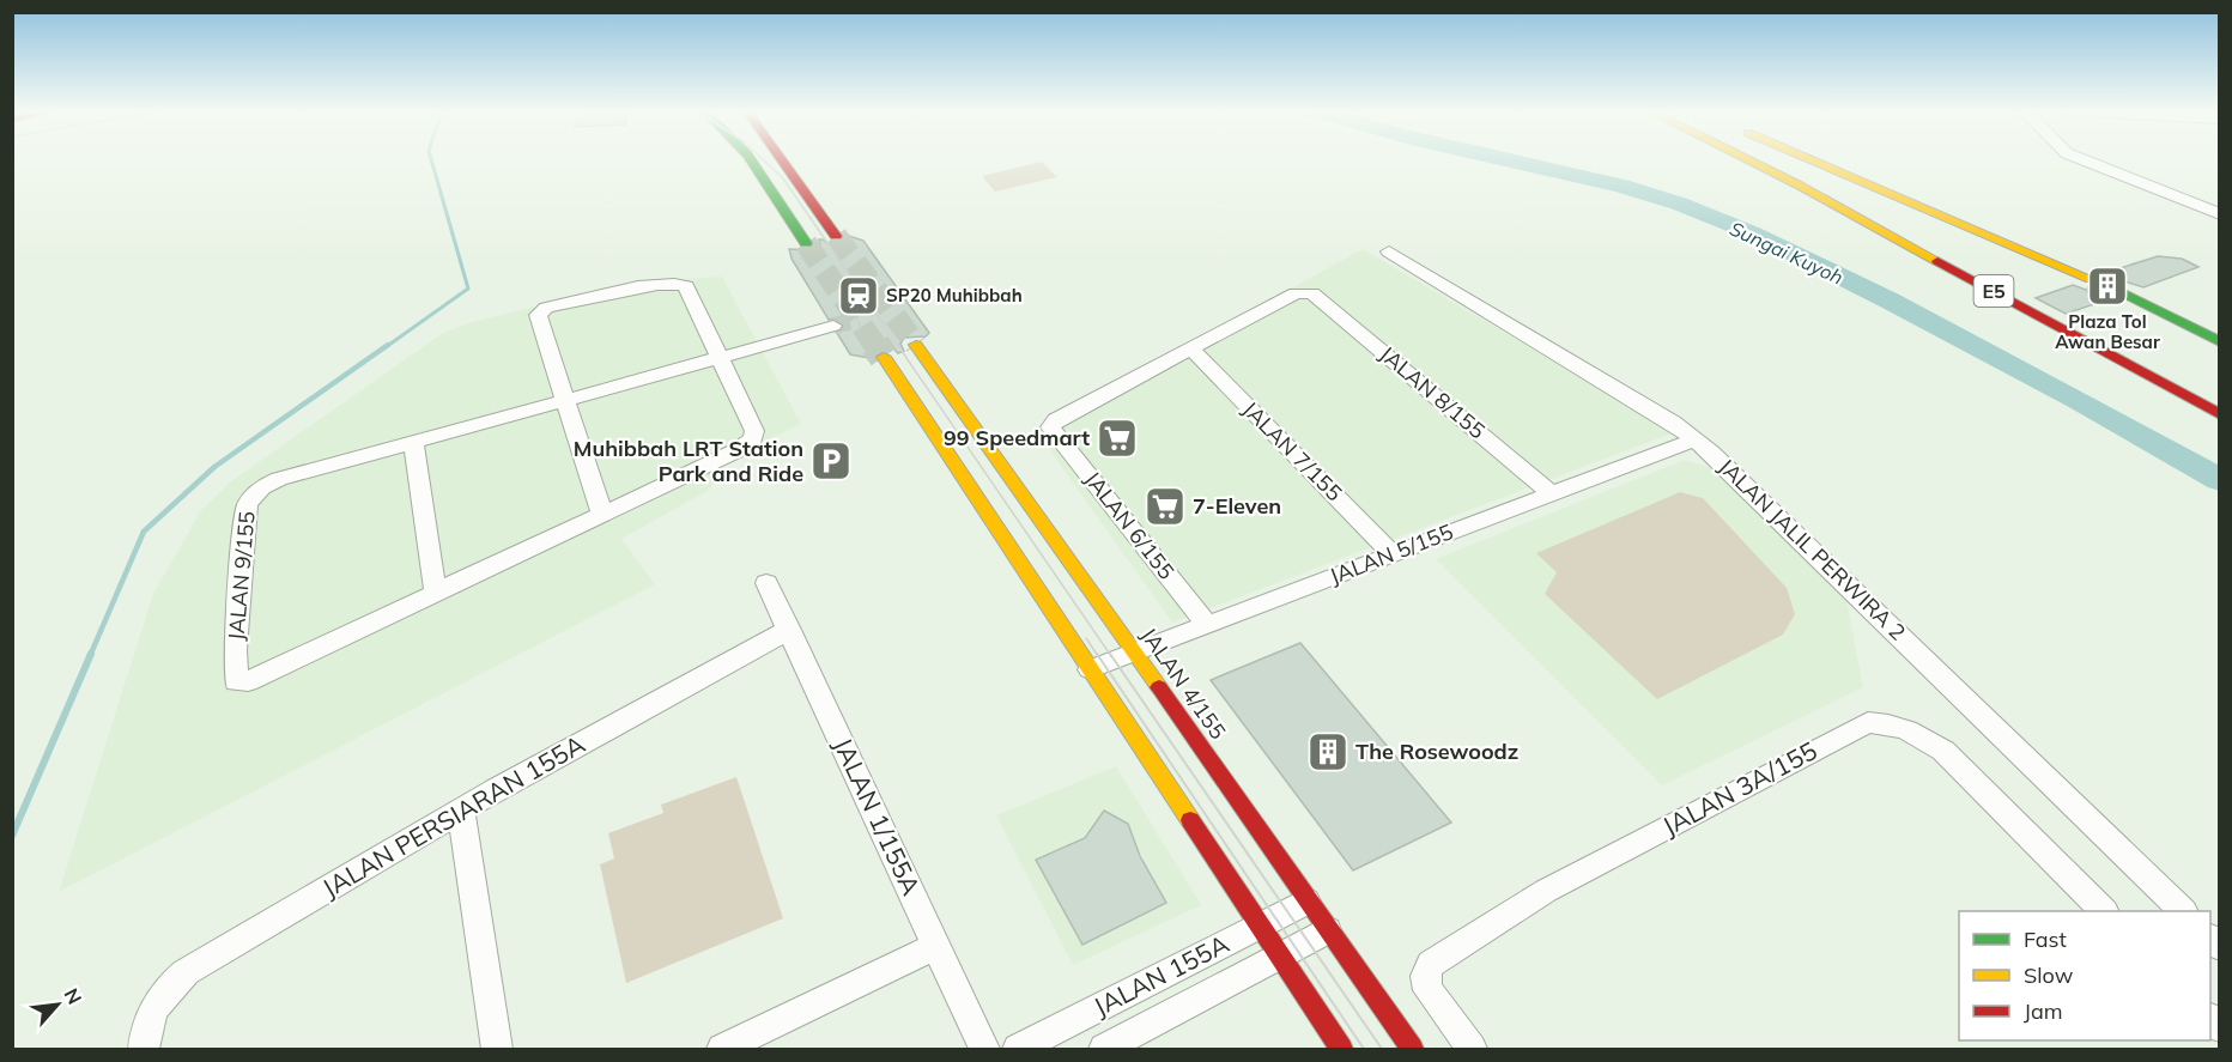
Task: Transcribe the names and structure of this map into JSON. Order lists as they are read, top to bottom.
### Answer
{
  "streets": {
    "main road": ["E5", "JALAN 4/155"],
    "street": [
      "JALAN 8/155",
      "JALAN 7/155",
      "JALAN 6/155",
      "JALAN JALIL PERWIRA 2",
      "JALAN 5/155",
      "JALAN 9/155",
      "JALAN 3A/155",
      "JALAN PERSIARAN 155A",
      "JALAN 1/155A",
      "JALAN 155A"
    ]
  },
  "crossings": [
    ["JALAN 8/155", "JALAN 7/155"],
    ["JALAN 8/155", "JALAN 6/155"],
    ["JALAN 8/155", "JALAN 5/155"],
    ["JALAN 7/155", "JALAN 6/155"],
    ["JALAN 7/155", "JALAN 5/155"],
    ["JALAN 6/155", "JALAN 5/155"],
    ["JALAN JALIL PERWIRA 2", "JALAN 5/155"],
    ["JALAN 5/155", "JALAN 4/155"],
    ["JALAN 4/155", "JALAN 155A"],
    ["JALAN PERSIARAN 155A", "JALAN 1/155A"]
  ],
  "water": ["Sungai Kuyoh"],
  "places": {
    "building": ["Plaza Tol Awan Besar", "The Rosewoodz"],
    "station": ["SP20 Muhibbah"],
    "supermarket": ["99 Speedmart", "7-Eleven"],
    "parking": ["Muhibbah LRT Station Park and Ride"]
  },
  "legend": ["Fast", "Slow", "Jam"],
  "north": "top right"
}
